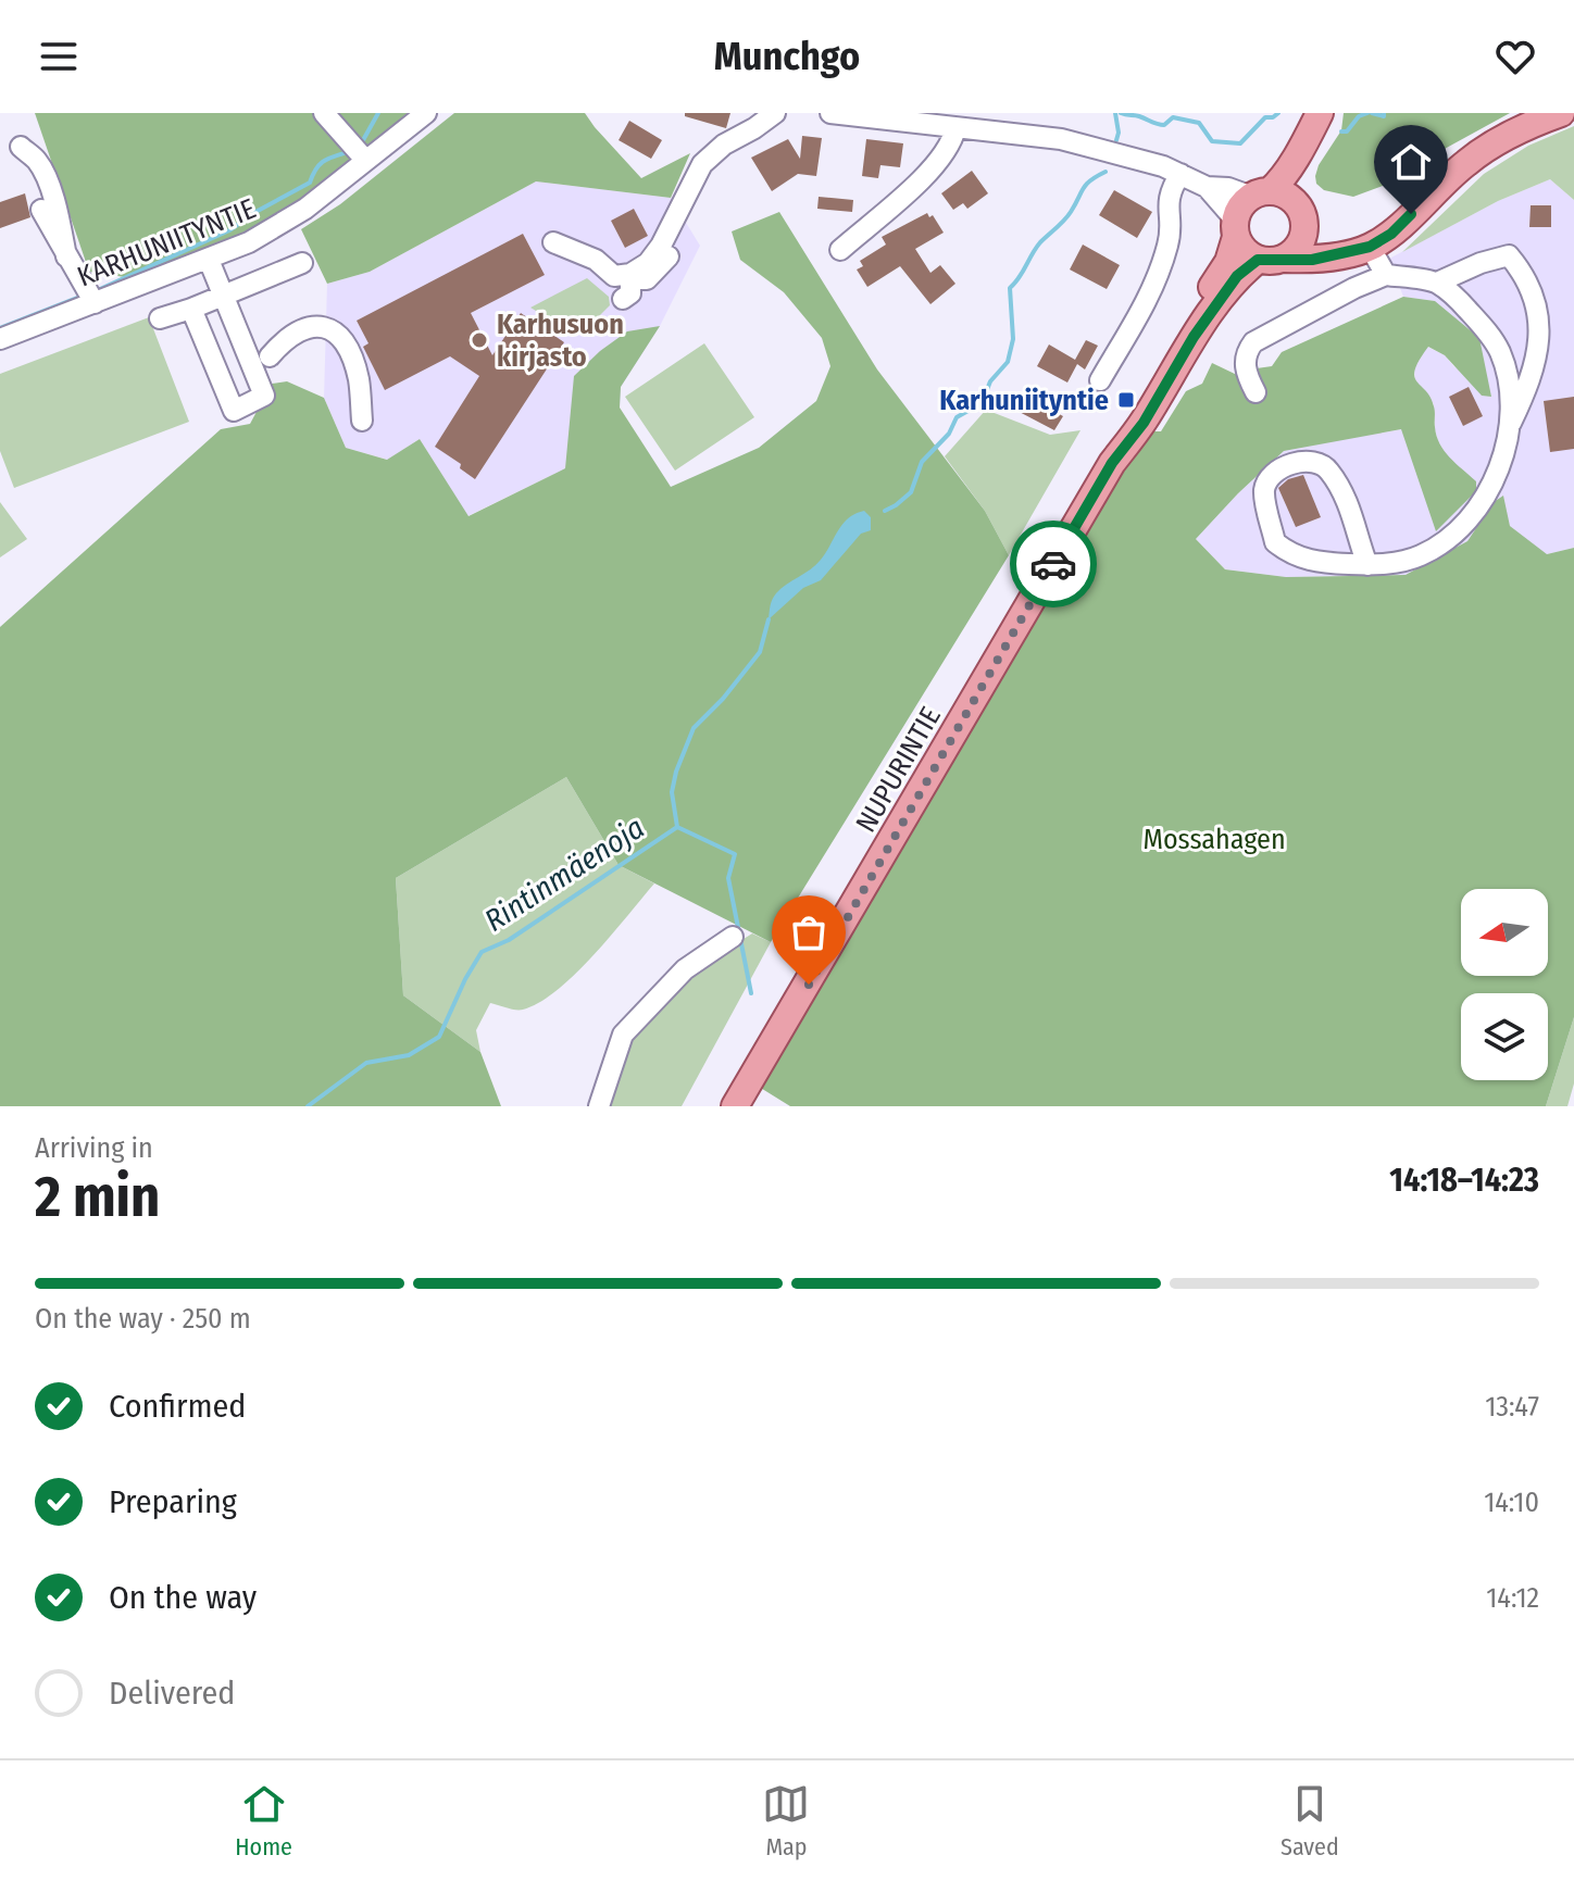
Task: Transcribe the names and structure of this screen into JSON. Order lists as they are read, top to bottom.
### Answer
{
  "streets": {
    "main road": ["NUPURINTIE"],
    "street": ["KARHUNIITYNTIE"]
  },
  "water": ["Rintinmäenoja"],
  "parks": ["Mossahagen"],
  "places": {
    "other": ["Karhusuon kirjasto"],
    "transit": ["Karhuniityntie"]
  },
  "north": "left",
  "page": {
    "header": "Munchgo",
    "heading": ["2 min", "Arriving in", "14:18–14:23"],
    "bar": "On the way · 250 m",
    "list": [
      ["Confirmed", "13:47"],
      ["Preparing", "14:10"],
      ["On the way", "14:12"],
      "Delivered"
    ],
    "tabs": ["Home", "Map", "Saved"]
  }
}
